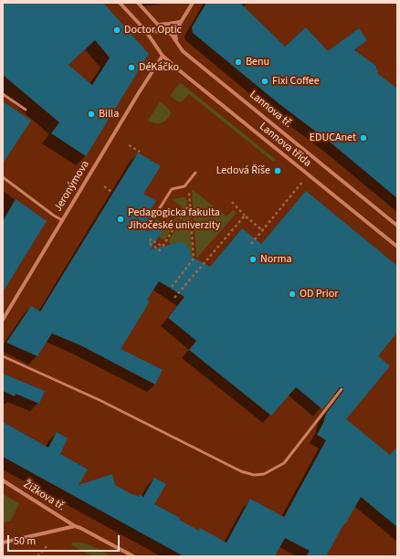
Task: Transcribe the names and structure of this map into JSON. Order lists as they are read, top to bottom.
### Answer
{
  "streets": {
    "street": [
      "Lannova tř.",
      "Lannova třída",
      "Jeronýmova",
      "Žižkova tř."
    ]
  },
  "crossings": [
    ["Lannova třída", "Jeronýmova"]
  ],
  "places": [
    "Doctor Optic",
    "Benu",
    "DéKáčko",
    "Fixi Coffee",
    "Billa",
    "EDUCAnet",
    "Ledová Říše",
    "Pedagogicka fakulta Jihočeské univerzity",
    "Norma",
    "OD Prior"
  ],
  "scale_bar": "50 m"
}
